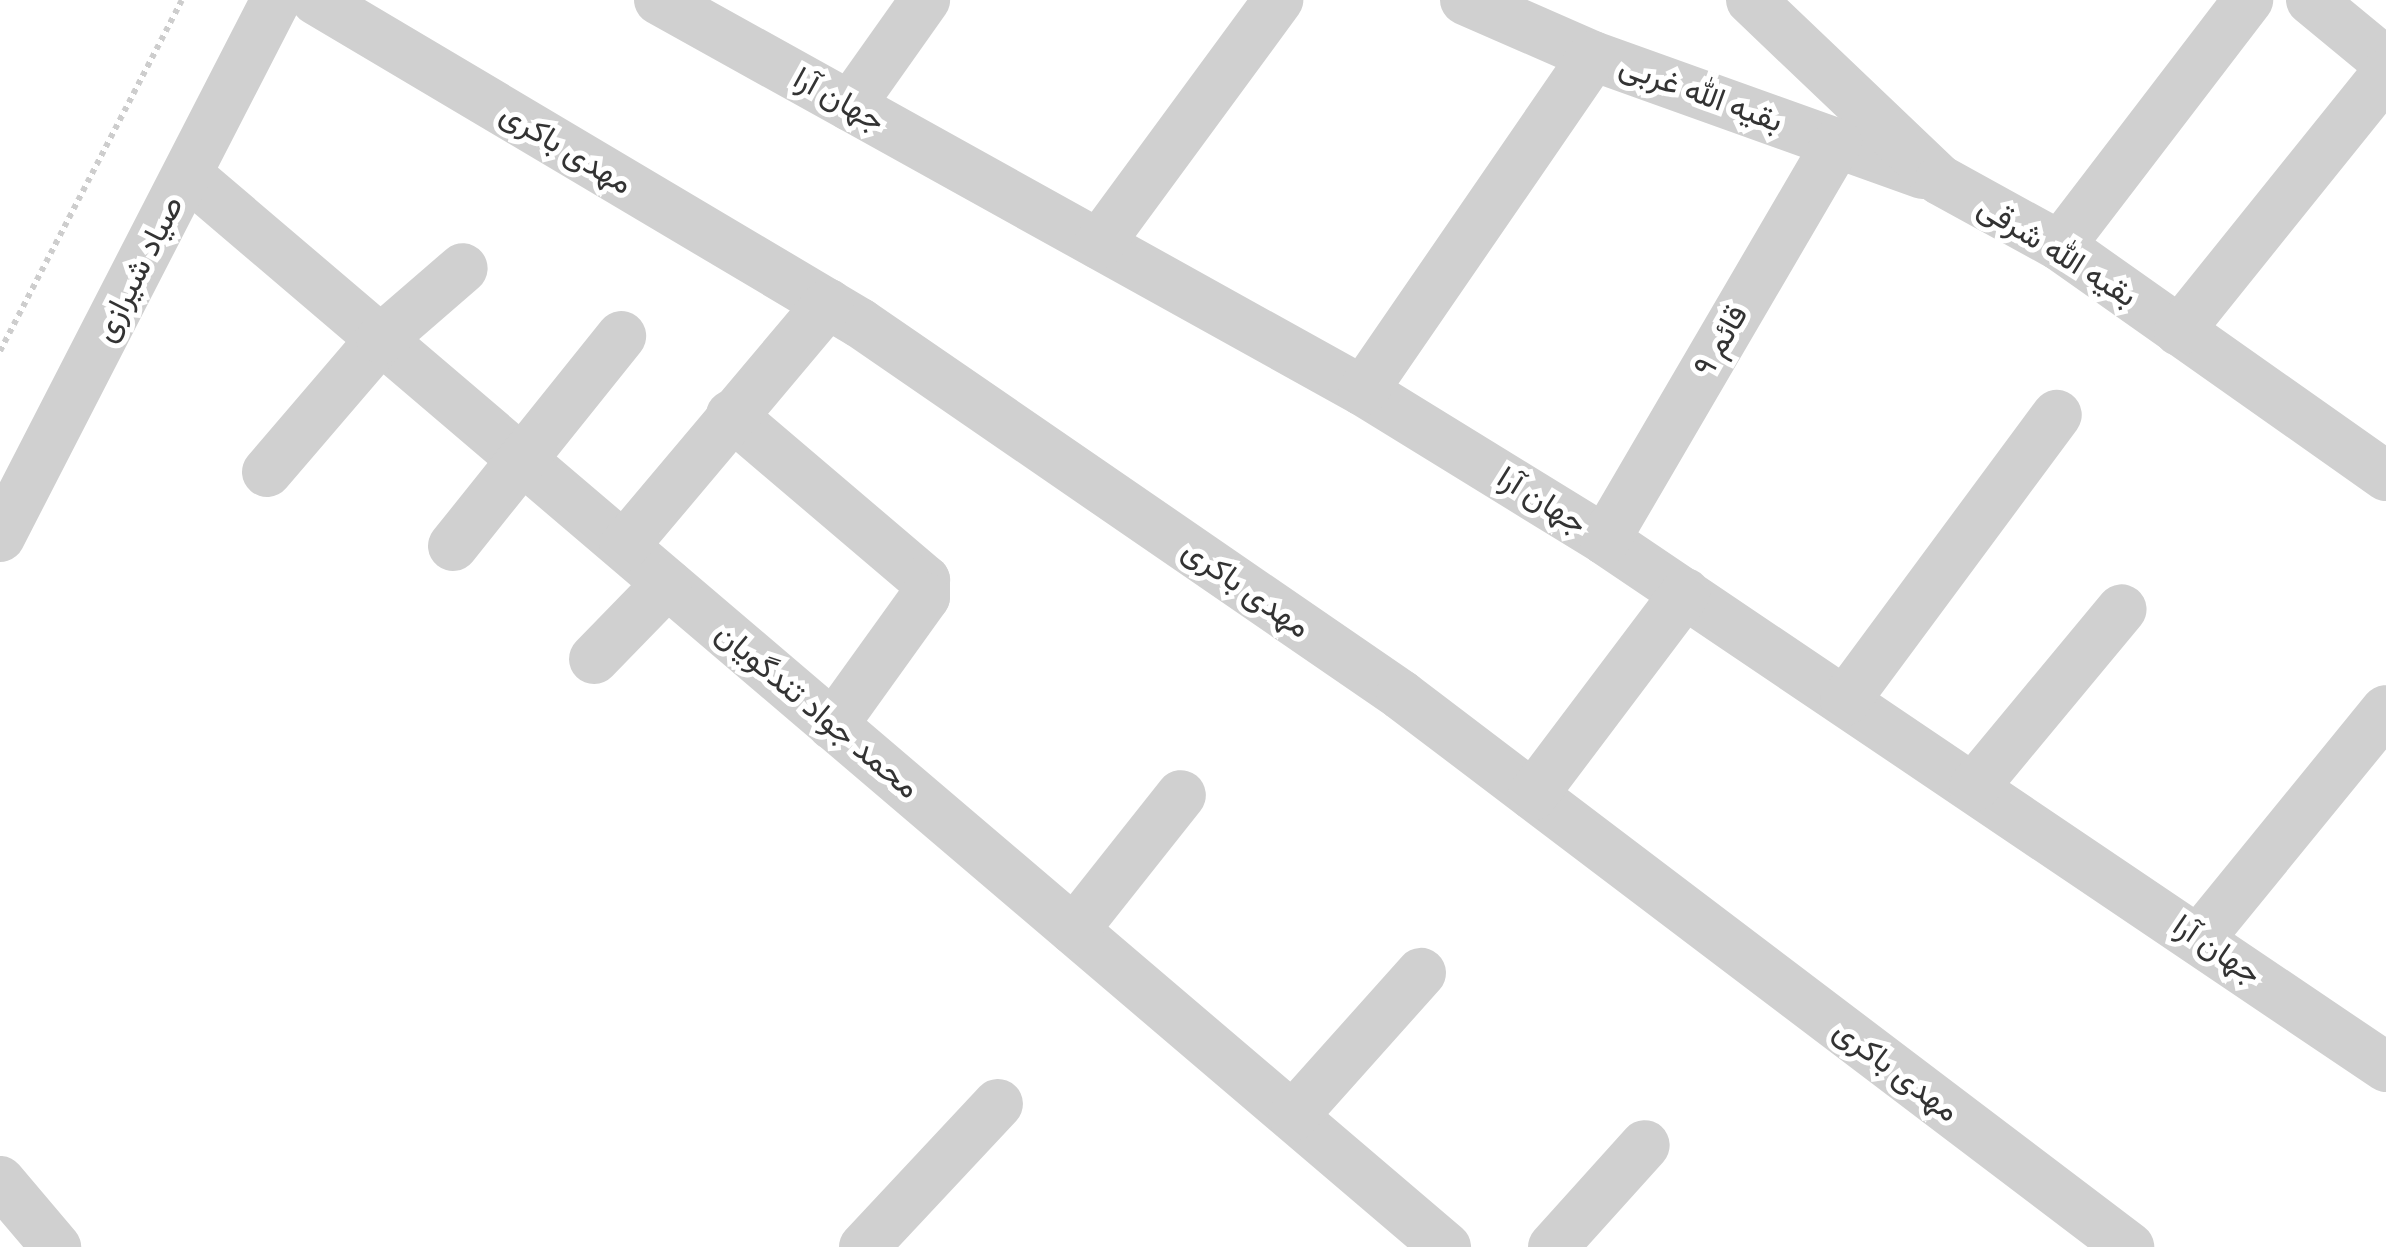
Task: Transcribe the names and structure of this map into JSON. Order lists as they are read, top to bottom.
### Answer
{
  "streets": {
    "street": [
      "بقیه الله غربی",
      "جهان آرا",
      "مهدی باکری",
      "بقیه الله شرقی",
      "صیاد شیرازی",
      "قائم ۹",
      "محمد جواد تندگویان"
    ]
  },
  "crossings": [
    ["بقیه الله غربی", "بقیه الله شرقی"],
    ["بقیه الله غربی", "قائم ۹"],
    ["جهان آرا", "قائم ۹"],
    ["صیاد شیرازی", "محمد جواد تندگویان"]
  ]
}
